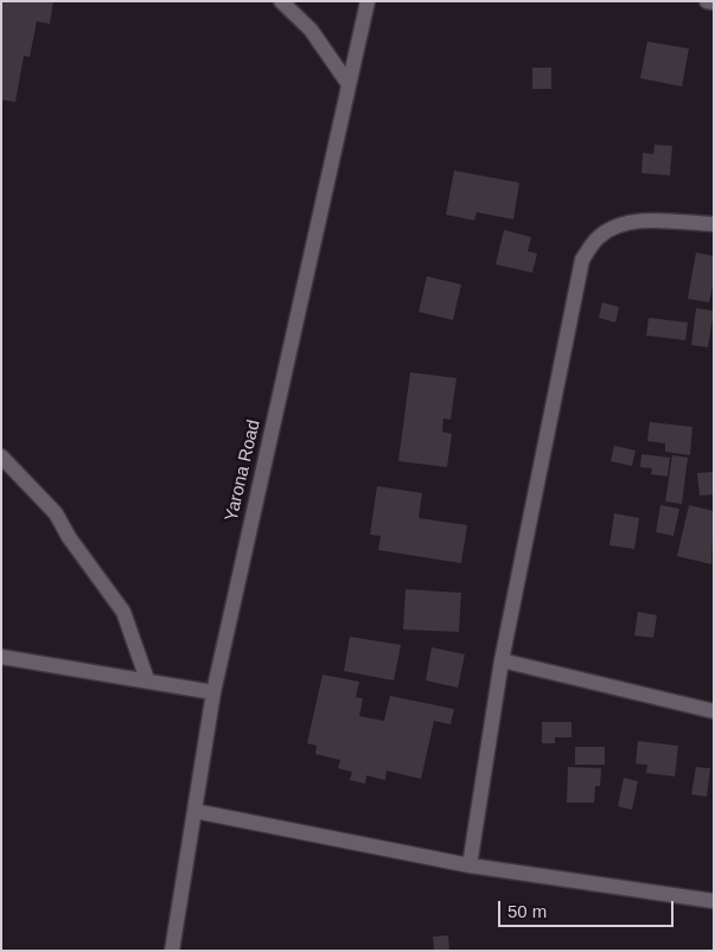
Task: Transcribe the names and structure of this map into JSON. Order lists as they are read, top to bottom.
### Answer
{
  "streets": {
    "street": ["Yarona Road"]
  },
  "scale_bar": "50 m"
}
